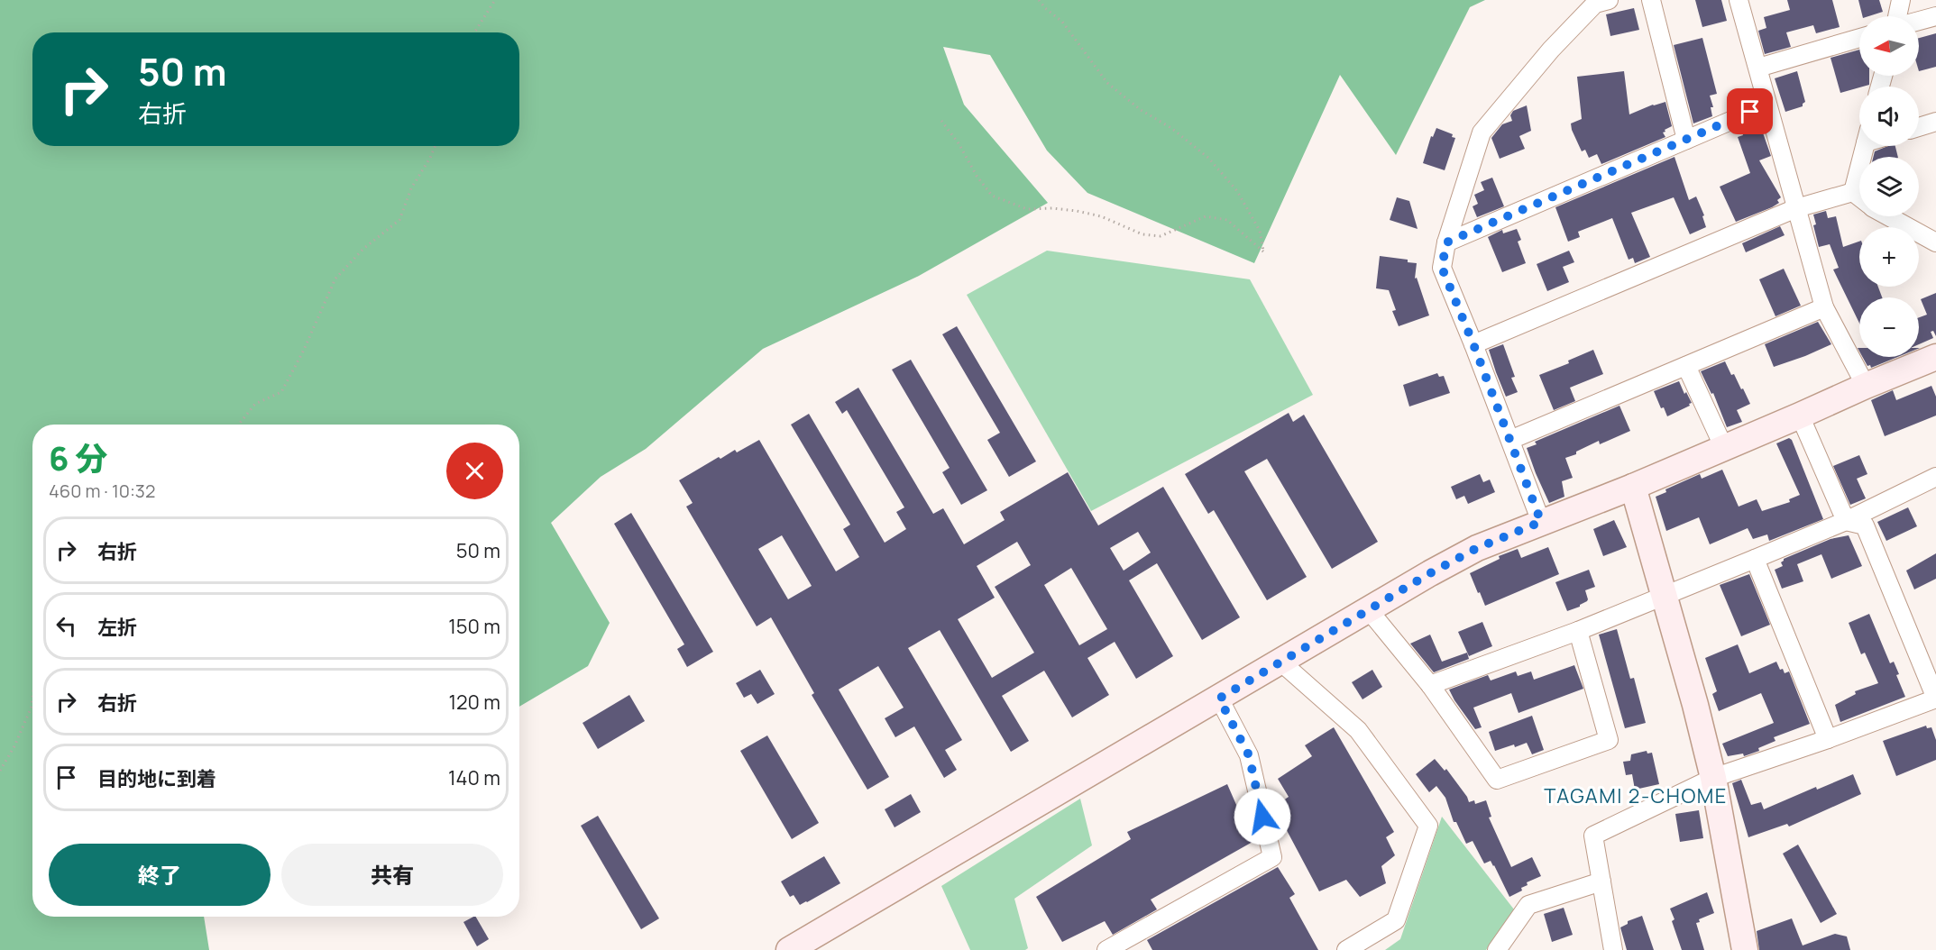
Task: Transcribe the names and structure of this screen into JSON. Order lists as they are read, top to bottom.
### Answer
{
  "districts": ["TAGAMI 2-CHOME"],
  "north": "left",
  "page": {
    "map_buttons": ["+", "−"],
    "turn": ["50 m", "右折"],
    "heading": ["6 分", "460 m · 10:32"],
    "list": [
      {
        "name": "右折",
        "value": "50 m"
      },
      {
        "name": "左折",
        "value": "150 m"
      },
      {
        "name": "右折",
        "value": "120 m"
      },
      {
        "name": "目的地に到着",
        "value": "140 m"
      }
    ],
    "buttons": ["終了", "共有"]
  }
}
